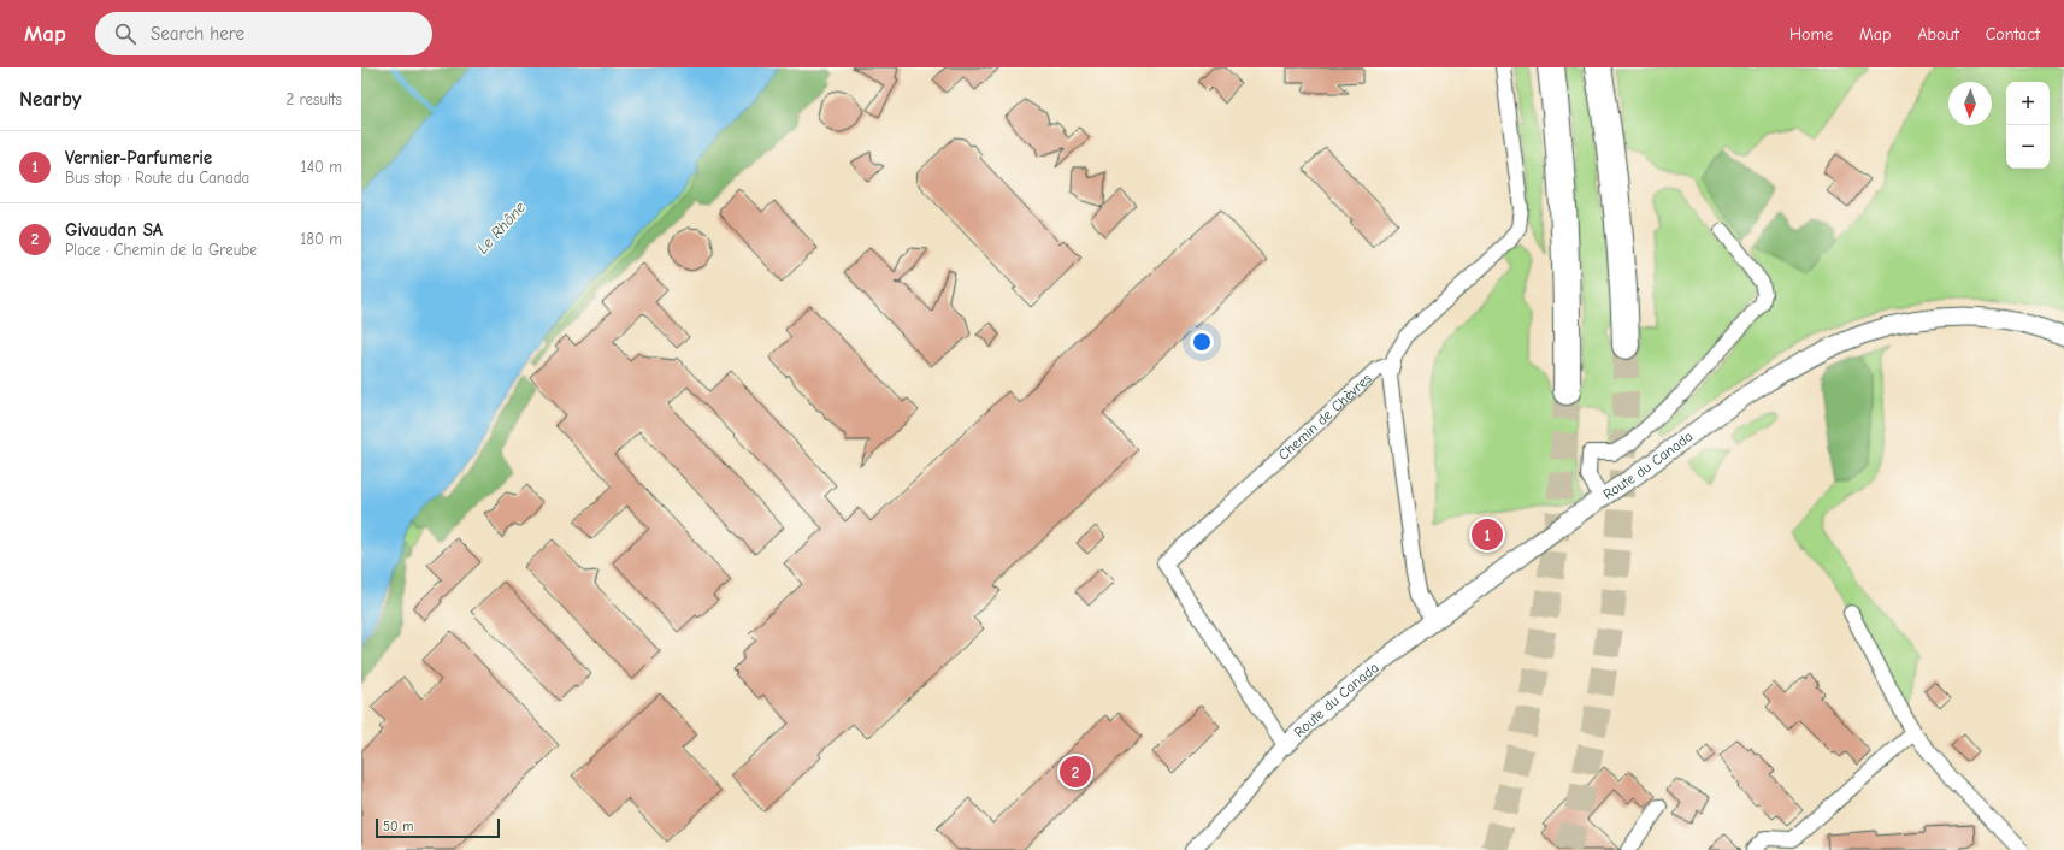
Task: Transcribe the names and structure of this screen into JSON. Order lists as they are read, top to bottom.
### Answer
{
  "streets": {
    "street": ["Chemin de Chèvres", "Route du Canada"]
  },
  "crossings": [
    ["Chemin de Chèvres", "Route du Canada"]
  ],
  "water": ["Le Rhône"],
  "scale_bar": "50 m",
  "north": "bottom",
  "page": {
    "header": "Map",
    "search": "Search here",
    "nav": [
      "Home",
      "Map",
      "About",
      "Contact"
    ],
    "heading": ["Nearby", "2 results"],
    "map_buttons": ["+", "−"],
    "list": [
      {
        "mark": "1",
        "name": "Vernier-Parfumerie",
        "note": "Bus stop · Route du Canada",
        "value": "140 m"
      },
      {
        "mark": "2",
        "name": "Givaudan SA",
        "note": "Place · Chemin de la Greube",
        "value": "180 m"
      }
    ],
    "pins": ["1", "2"],
    "scale": "50 m"
  }
}
